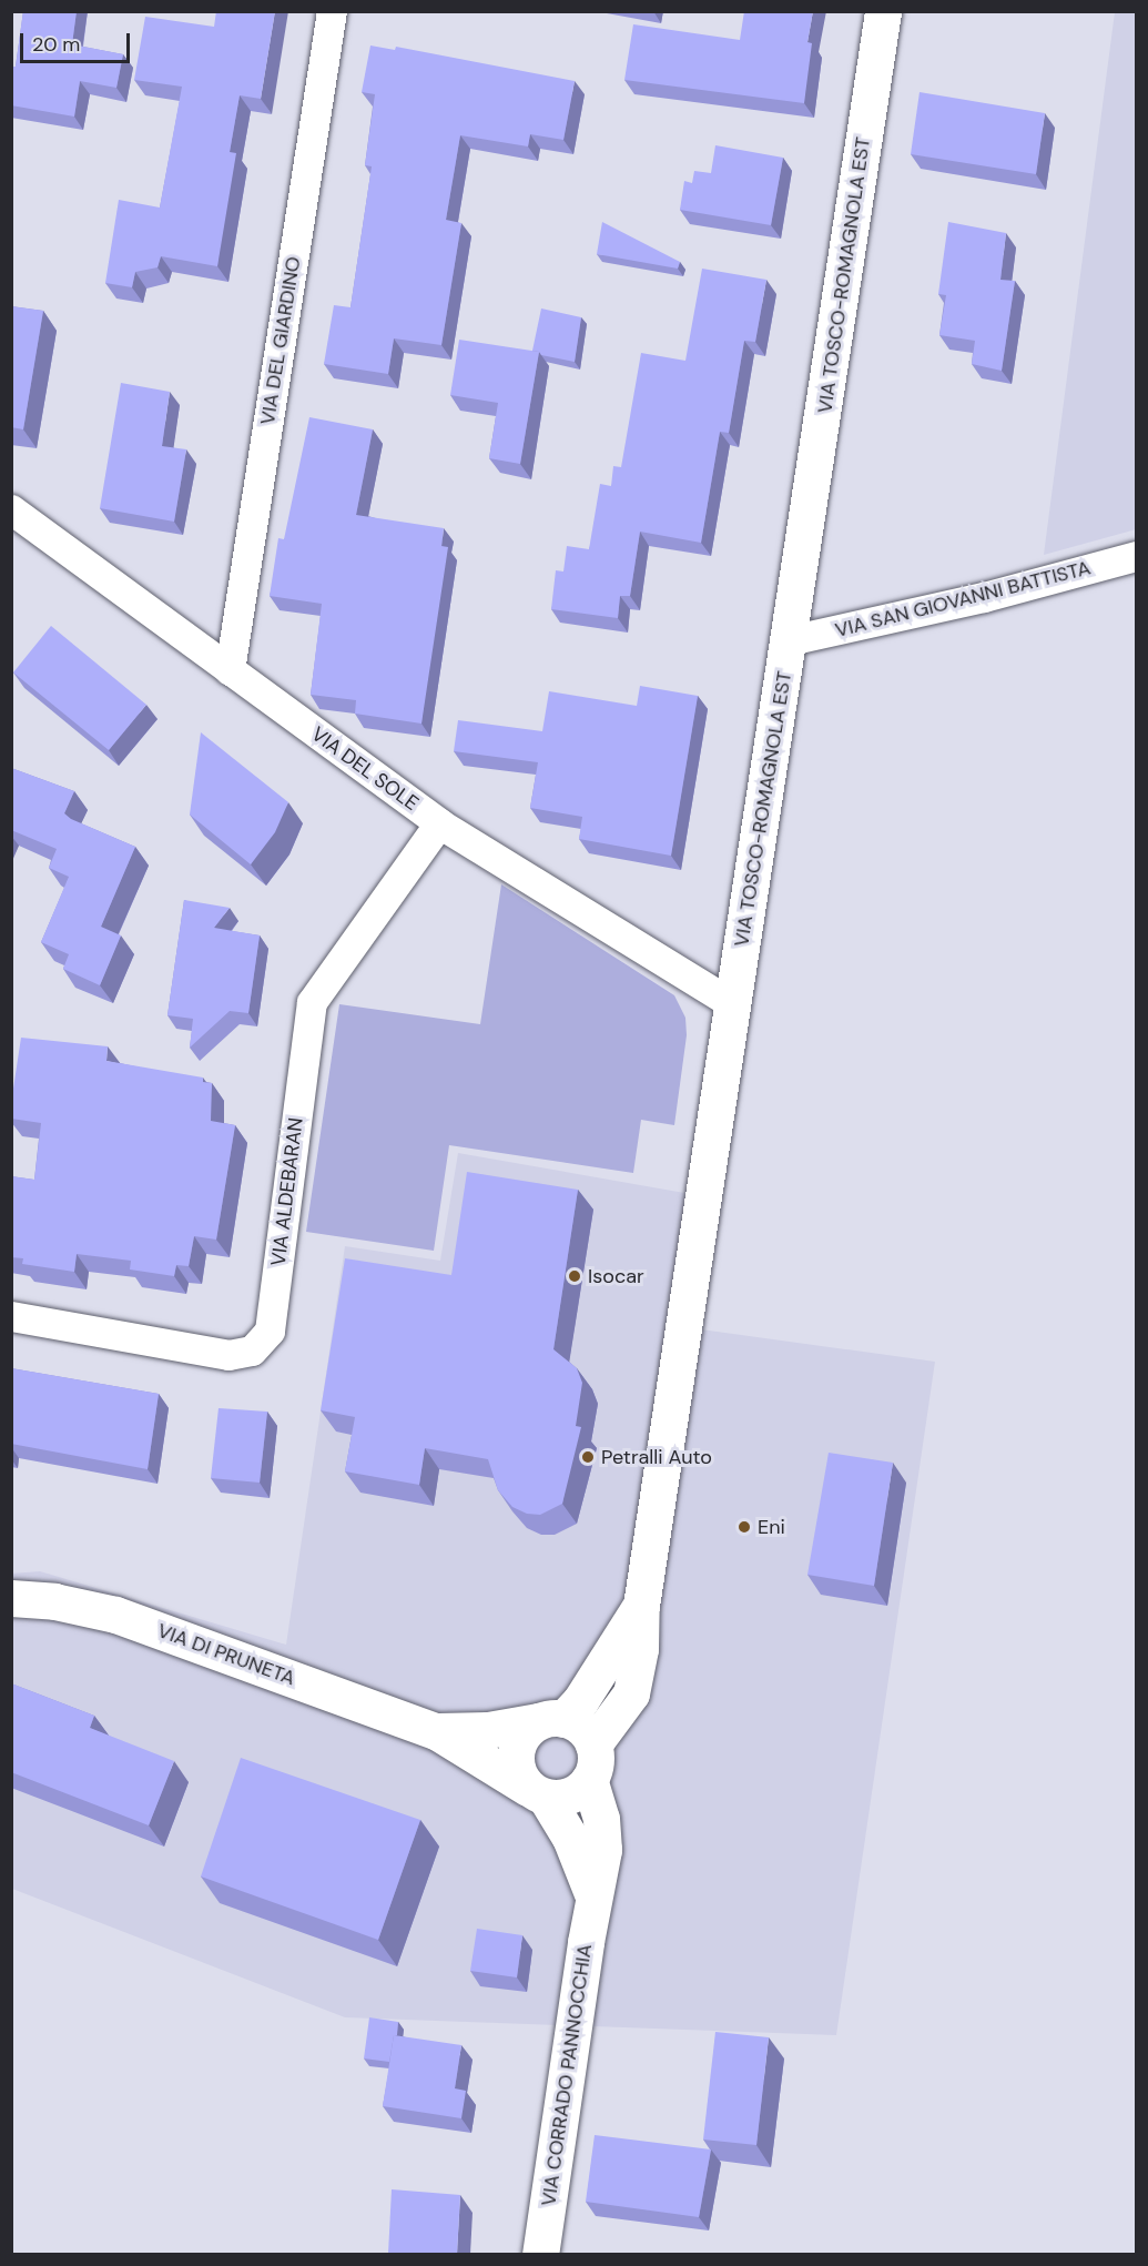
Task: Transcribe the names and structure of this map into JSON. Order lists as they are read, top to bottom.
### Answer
{
  "streets": {
    "main road": ["VIA TOSCO-ROMAGNOLA EST", "VIA DI PRUNETA", "VIA CORRADO PANNOCCHIA"],
    "street": [
      "VIA DEL GIARDINO",
      "VIA SAN GIOVANNI BATTISTA",
      "VIA DEL SOLE",
      "VIA ALDEBARAN"
    ]
  },
  "crossings": [
    ["VIA TOSCO-ROMAGNOLA EST", "VIA SAN GIOVANNI BATTISTA"],
    ["VIA TOSCO-ROMAGNOLA EST", "VIA DEL SOLE"],
    ["VIA TOSCO-ROMAGNOLA EST", "VIA DI PRUNETA"],
    ["VIA TOSCO-ROMAGNOLA EST", "VIA CORRADO PANNOCCHIA"],
    ["VIA DEL GIARDINO", "VIA DEL SOLE"],
    ["VIA DEL SOLE", "VIA ALDEBARAN"],
    ["VIA DI PRUNETA", "VIA CORRADO PANNOCCHIA"]
  ],
  "places": ["Isocar", "Petralli Auto", "Eni"],
  "scale_bar": "20 m"
}
